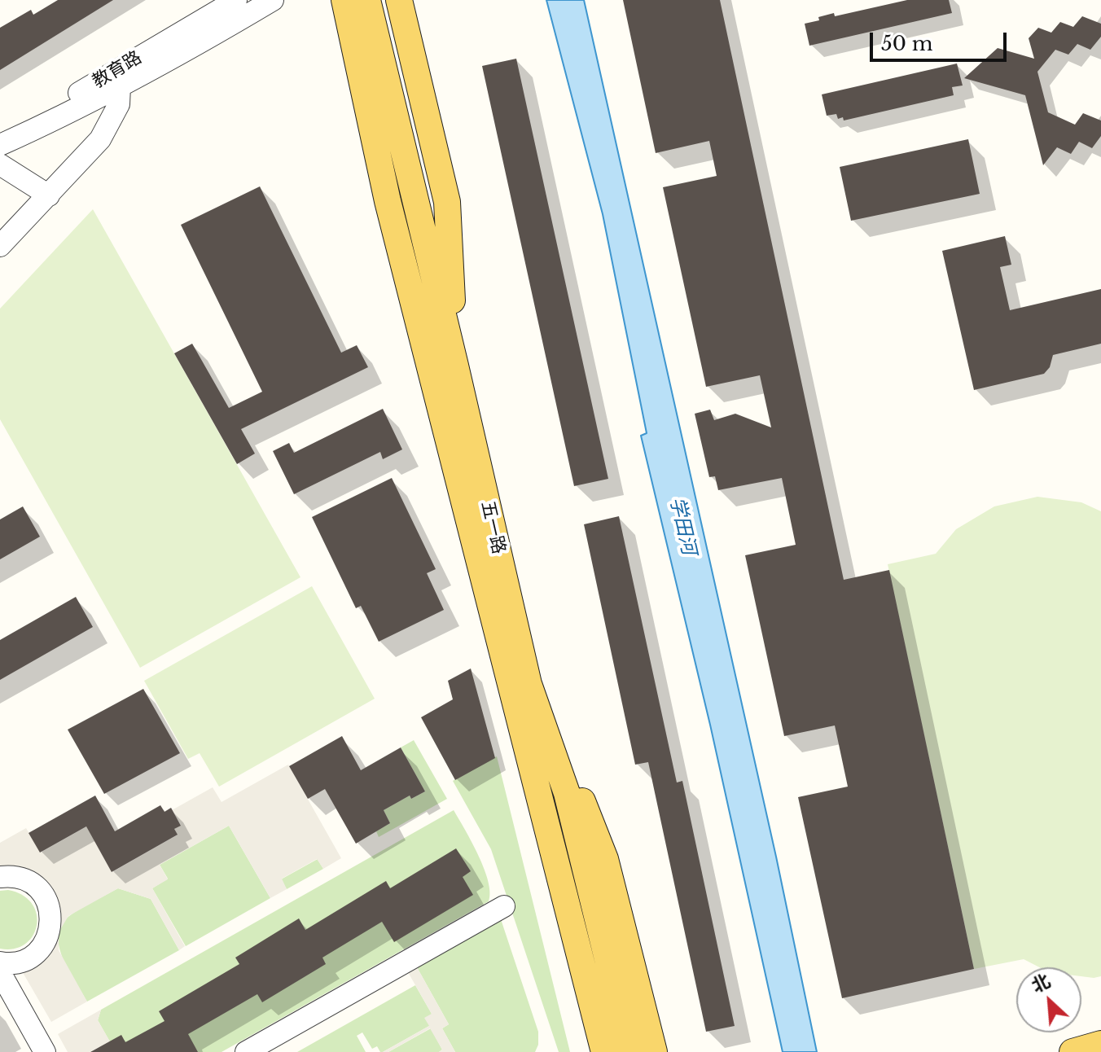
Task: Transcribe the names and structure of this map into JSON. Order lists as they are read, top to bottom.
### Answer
{
  "streets": {
    "main road": ["五一路"],
    "street": ["教育路"]
  },
  "water": ["学田河"],
  "scale_bar": "50 m",
  "north": "top left"
}
